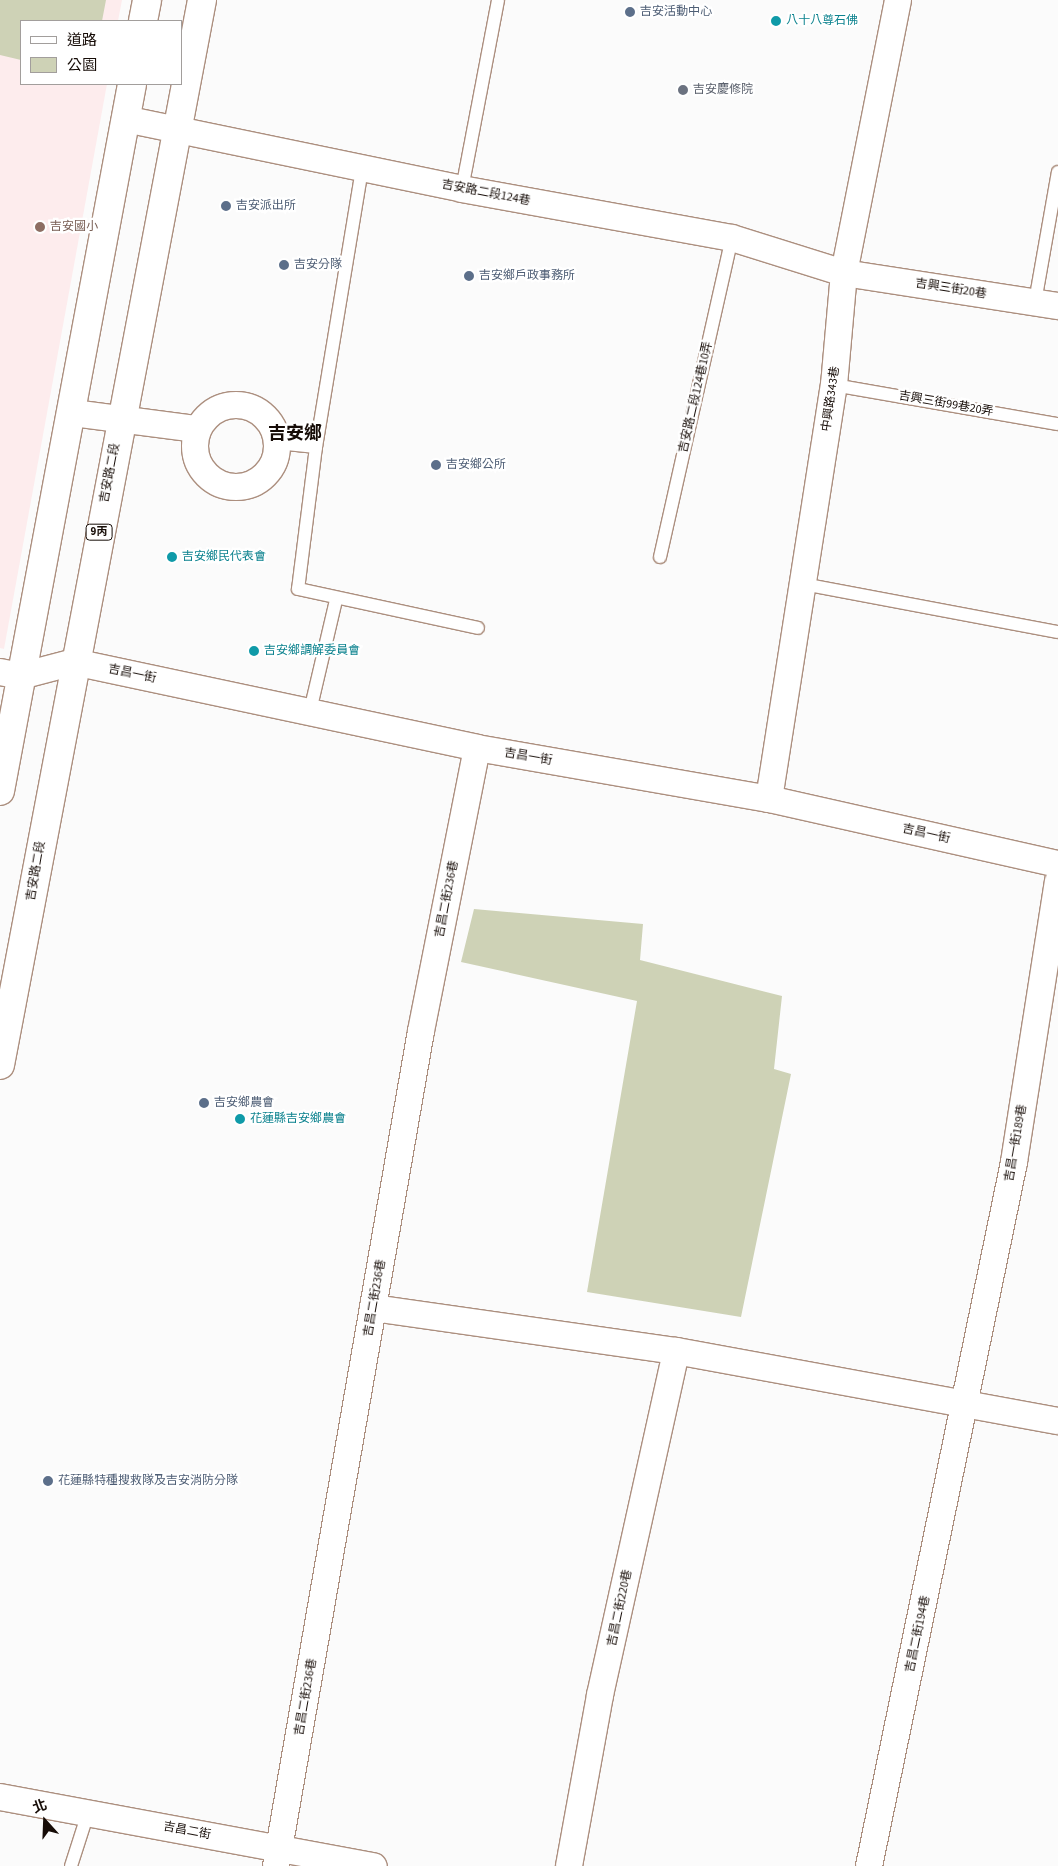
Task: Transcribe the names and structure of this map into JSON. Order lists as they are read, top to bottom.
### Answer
{
  "streets": {
    "main road": ["吉安路二段", "9丙"],
    "street": [
      "吉安路二段124巷",
      "吉興三街20巷",
      "中興路343巷",
      "吉昌一街",
      "吉昌二街236巷",
      "吉昌一街189巷",
      "吉昌二街220巷",
      "吉昌二街194巷",
      "吉昌二街"
    ],
    "lane": ["吉安路二段124巷10弄", "吉興三街99巷20弄"]
  },
  "crossings": [
    ["吉安路二段124巷", "吉興三街20巷"],
    ["吉安路二段124巷", "吉安路二段124巷10弄"],
    ["吉安路二段124巷", "中興路343巷"],
    ["吉安路二段124巷", "吉安路二段"],
    ["吉興三街20巷", "中興路343巷"],
    ["中興路343巷", "吉興三街99巷20弄"],
    ["中興路343巷", "吉昌一街"],
    ["吉安路二段", "吉昌一街"],
    ["吉昌一街", "吉昌二街236巷"],
    ["吉昌二街236巷", "吉昌二街"],
    ["吉昌一街189巷", "吉昌二街194巷"]
  ],
  "districts": ["吉安鄉"],
  "places": [
    "吉安活動中心",
    "八十八尊石佛",
    "吉安慶修院",
    "吉安派出所",
    "吉安國小",
    "吉安分隊",
    "吉安鄉戶政事務所",
    "吉安鄉公所",
    "吉安鄉民代表會",
    "吉安鄉調解委員會",
    "吉安鄉農會",
    "花蓮縣吉安鄉農會",
    "花蓮縣特種搜救隊及吉安消防分隊"
  ],
  "legend": ["道路", "公園"],
  "north": "top"
}
